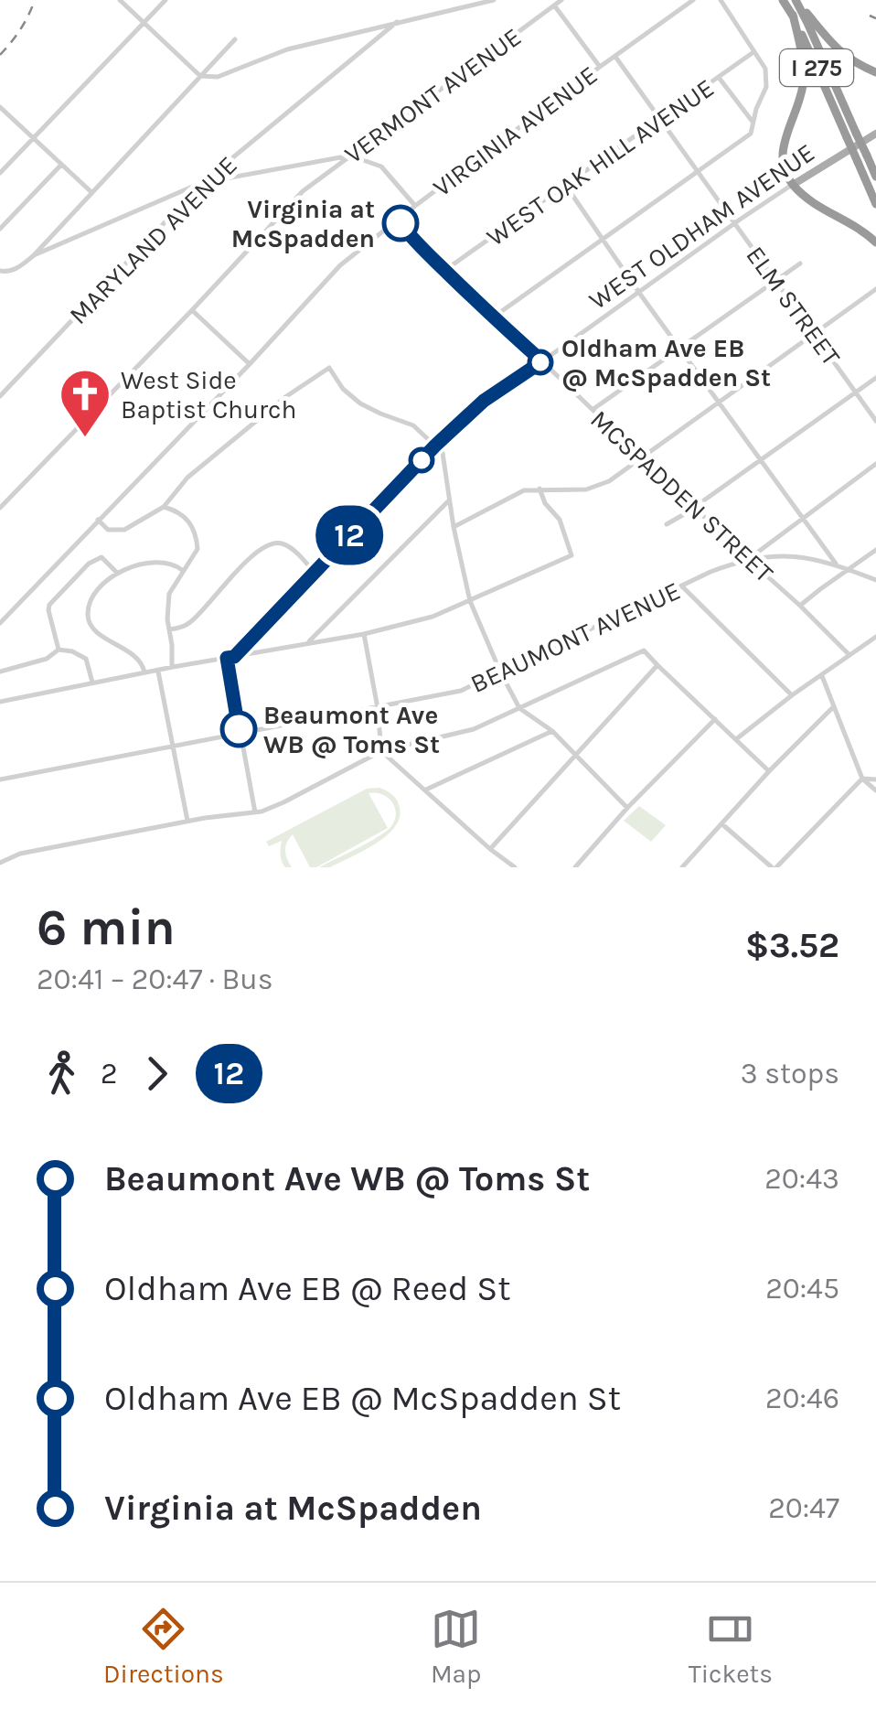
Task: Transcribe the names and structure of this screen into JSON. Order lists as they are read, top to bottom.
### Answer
{
  "streets": {
    "highway": ["I 275"],
    "main road": ["WEST OLDHAM AVENUE"],
    "street": [
      "VERMONT AVENUE",
      "VIRGINIA AVENUE",
      "WEST OAK HILL AVENUE",
      "MARYLAND AVENUE",
      "ELM STREET",
      "MCSPADDEN STREET",
      "BEAUMONT AVENUE"
    ]
  },
  "crossings": [
    ["VIRGINIA AVENUE", "ELM STREET"],
    ["VIRGINIA AVENUE", "MCSPADDEN STREET"],
    ["WEST OAK HILL AVENUE", "ELM STREET"],
    ["WEST OAK HILL AVENUE", "MCSPADDEN STREET"],
    ["WEST OLDHAM AVENUE", "ELM STREET"],
    ["WEST OLDHAM AVENUE", "MCSPADDEN STREET"],
    ["MCSPADDEN STREET", "BEAUMONT AVENUE"]
  ],
  "places": {
    "other": ["Virginia at McSpadden", "Oldham Ave EB @ McSpadden St", "Beaumont Ave WB @ Toms St"],
    "church": ["West Side Baptist Church"]
  },
  "lines": ["bus line 12"],
  "page": {
    "on_map": "12",
    "heading": ["6 min", "20:41 – 20:47 · Bus", "$3.52"],
    "legs": ["2", "12", "3 stops"],
    "list": [
      {
        "name": "Beaumont Ave WB @ Toms St",
        "value": "20:43"
      },
      {
        "name": "Oldham Ave EB @ Reed St",
        "value": "20:45"
      },
      {
        "name": "Oldham Ave EB @ McSpadden St",
        "value": "20:46"
      },
      {
        "name": "Virginia at McSpadden",
        "value": "20:47"
      }
    ],
    "tabs": ["Directions", "Map", "Tickets"]
  }
}
